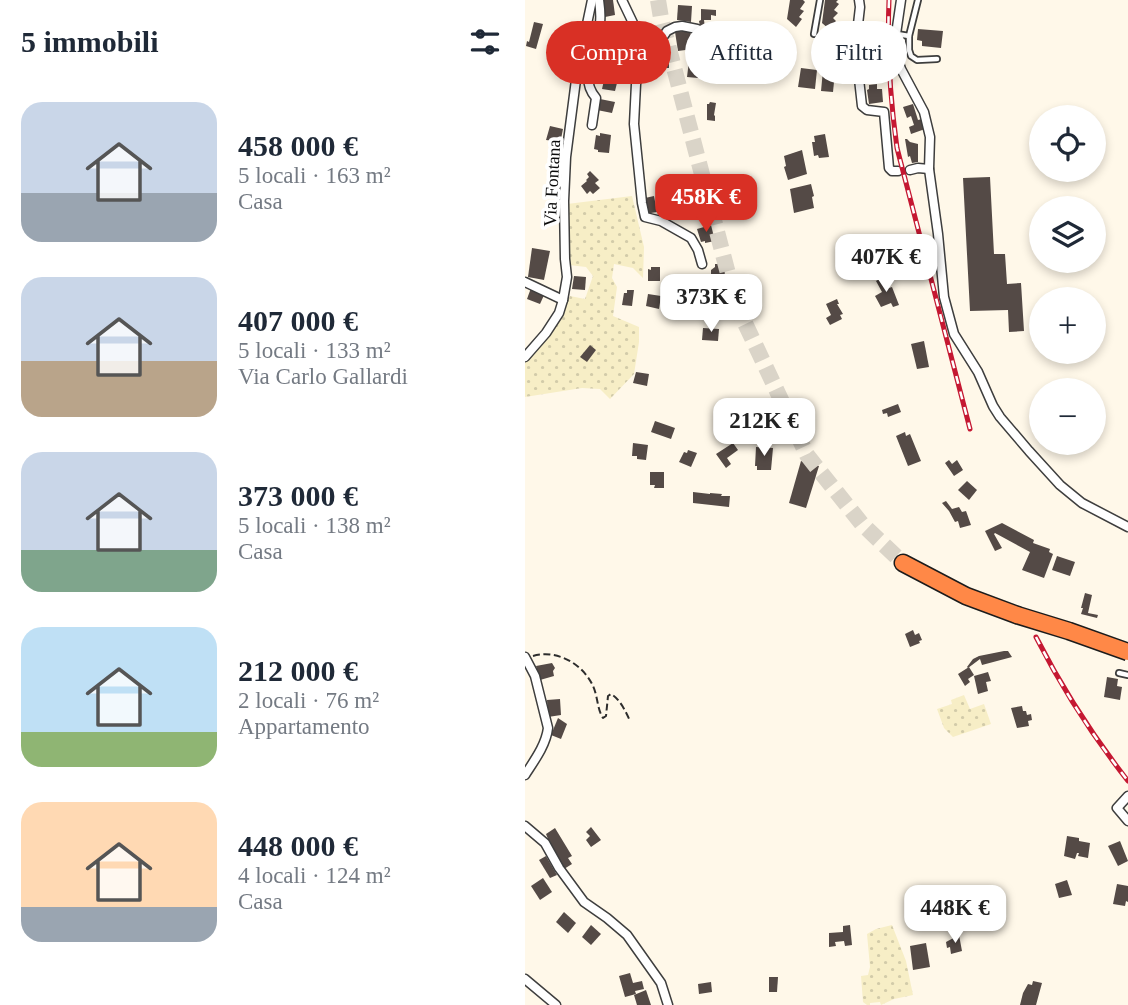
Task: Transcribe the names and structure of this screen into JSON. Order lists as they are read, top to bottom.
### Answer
{
  "streets": {
    "street": ["Via Fontana"]
  },
  "page": {
    "heading": "5 immobili",
    "chip": ["Compra", "Affitta", "Filtri"],
    "list": [
      {
        "name": "458 000 €",
        "note": "5 locali · 163 m² · Casa"
      },
      {
        "name": "407 000 €",
        "note": "5 locali · 133 m² · Via Carlo Gallardi"
      },
      {
        "name": "373 000 €",
        "note": "5 locali · 138 m² · Casa"
      },
      {
        "name": "212 000 €",
        "note": "2 locali · 76 m² · Appartamento"
      },
      {
        "name": "448 000 €",
        "note": "4 locali · 124 m² · Casa"
      }
    ],
    "map_buttons": ["+", "−"],
    "price": [
      "458K €",
      "407K €",
      "373K €",
      "212K €",
      "448K €"
    ]
  }
}
